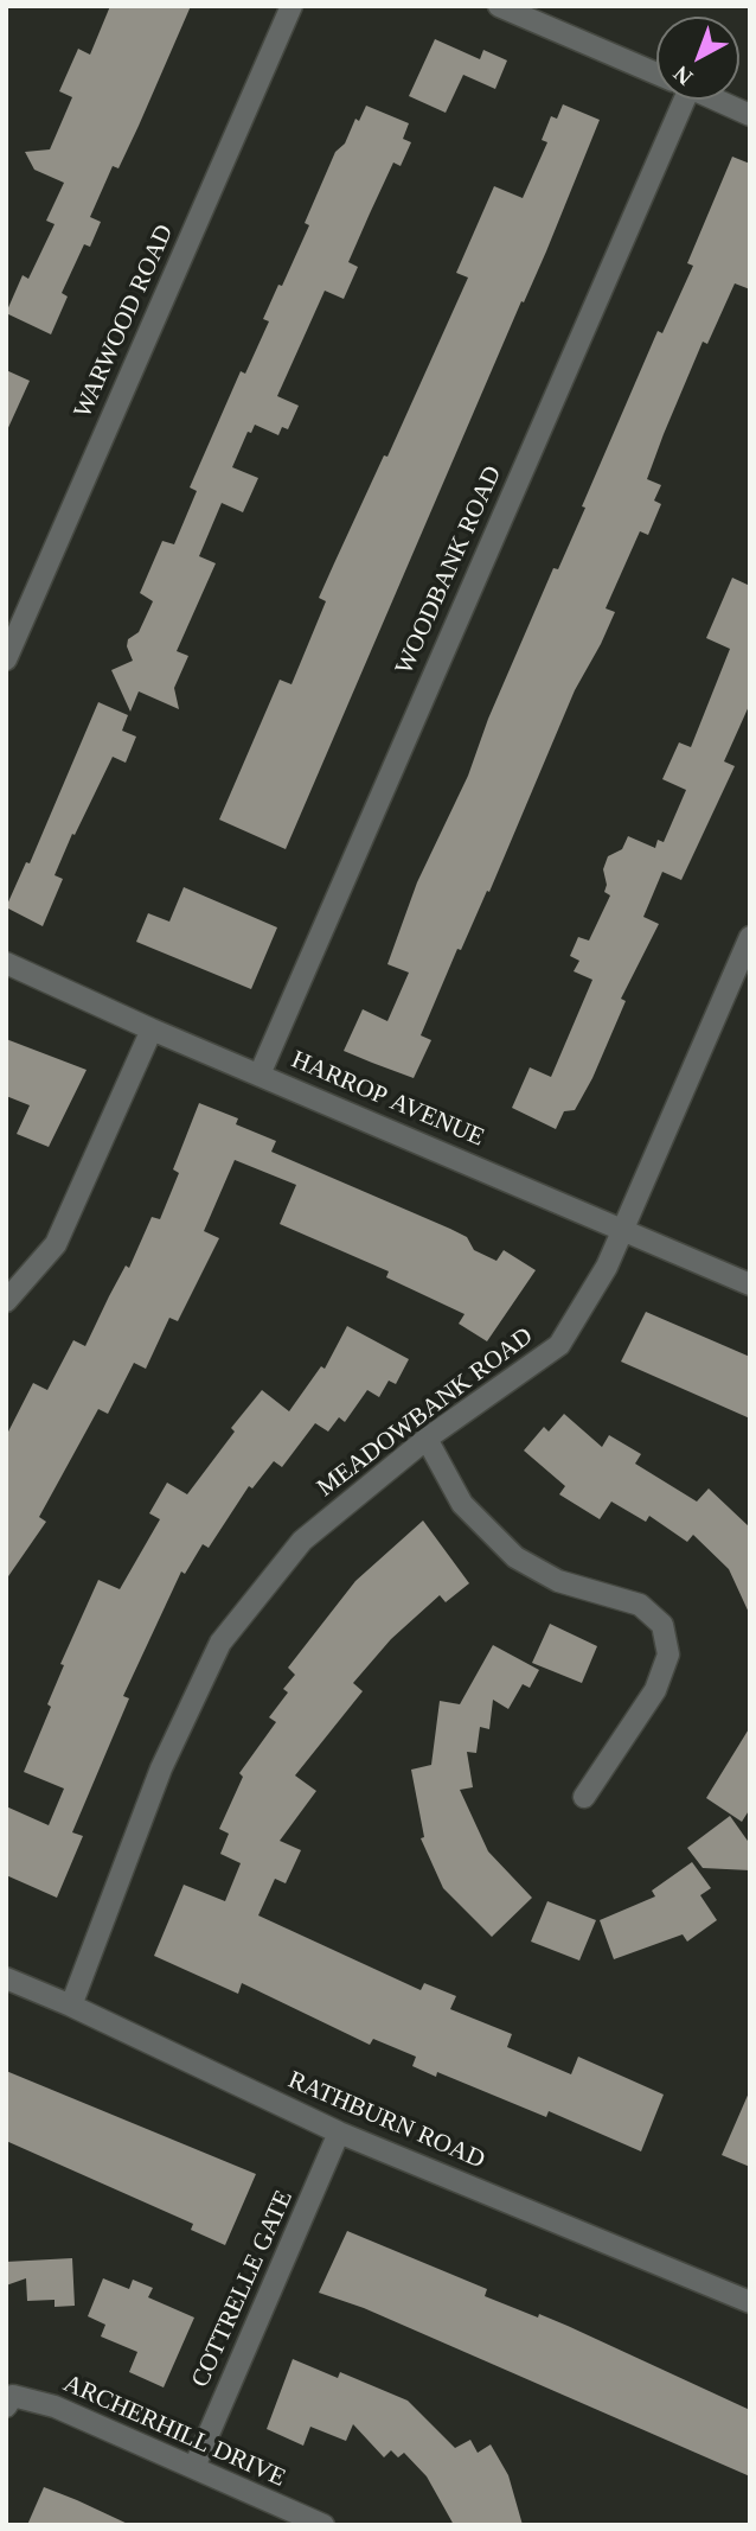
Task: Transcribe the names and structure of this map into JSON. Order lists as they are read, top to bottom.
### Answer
{
  "streets": {
    "street": [
      "WARWOOD ROAD",
      "WOODBANK ROAD",
      "HARROP AVENUE",
      "MEADOWBANK ROAD",
      "RATHBURN ROAD",
      "COTTRELLE GATE",
      "ARCHERHILL DRIVE"
    ]
  },
  "crossings": [
    ["WOODBANK ROAD", "HARROP AVENUE"],
    ["HARROP AVENUE", "MEADOWBANK ROAD"],
    ["MEADOWBANK ROAD", "RATHBURN ROAD"],
    ["RATHBURN ROAD", "COTTRELLE GATE"],
    ["COTTRELLE GATE", "ARCHERHILL DRIVE"]
  ],
  "north": "bottom left"
}
